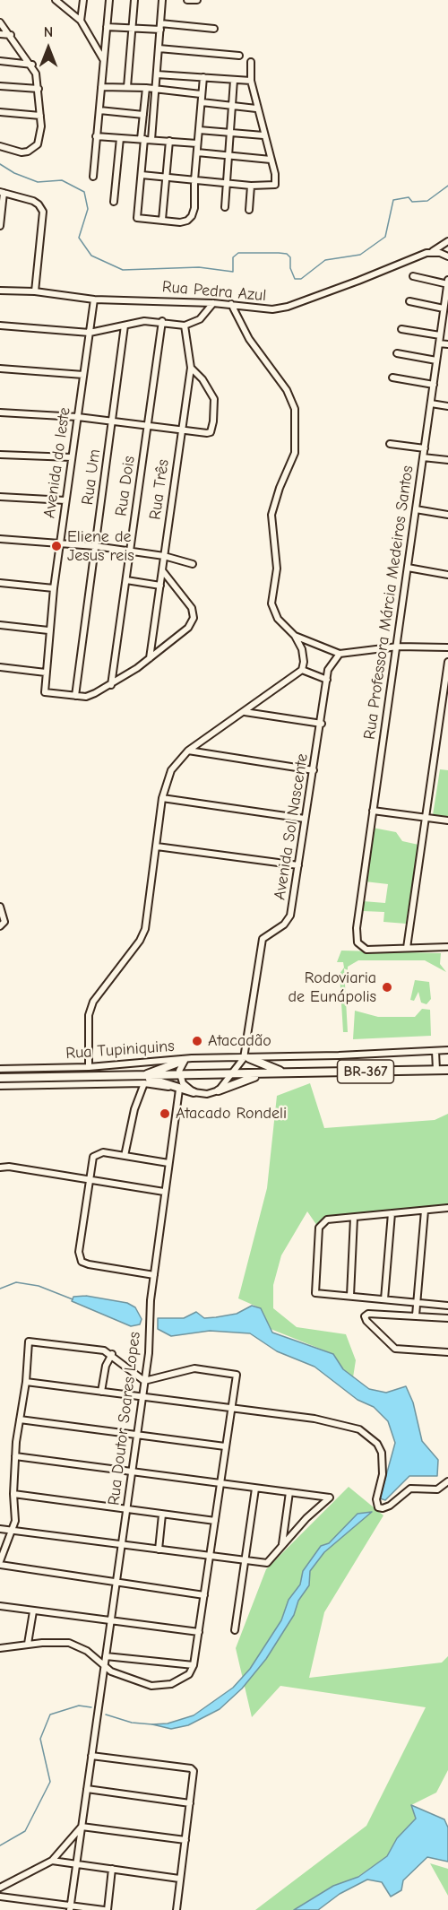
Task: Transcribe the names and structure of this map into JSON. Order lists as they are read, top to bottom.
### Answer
{
  "streets": {
    "main road": ["BR-367"],
    "street": [
      "Rua Pedra Azul",
      "Avenida do leste",
      "Rua Um",
      "Rua Dois",
      "Rua Três",
      "Rua Professora Márcia Medeiros Santos",
      "Avenida Sol Nascente",
      "Rua Tupiniquins",
      "Rua Doutor Soares Lopes"
    ]
  },
  "crossings": [
    ["Rua Pedra Azul", "Avenida do leste"],
    ["Avenida do leste", "Rua Um"],
    ["Avenida Sol Nascente", "Rua Tupiniquins"]
  ],
  "places": [
    "Eliene de Jesus reis",
    "Rodoviaria de Eunápolis",
    "Atacadão",
    "Atacado Rondeli"
  ],
  "north": "top"
}
